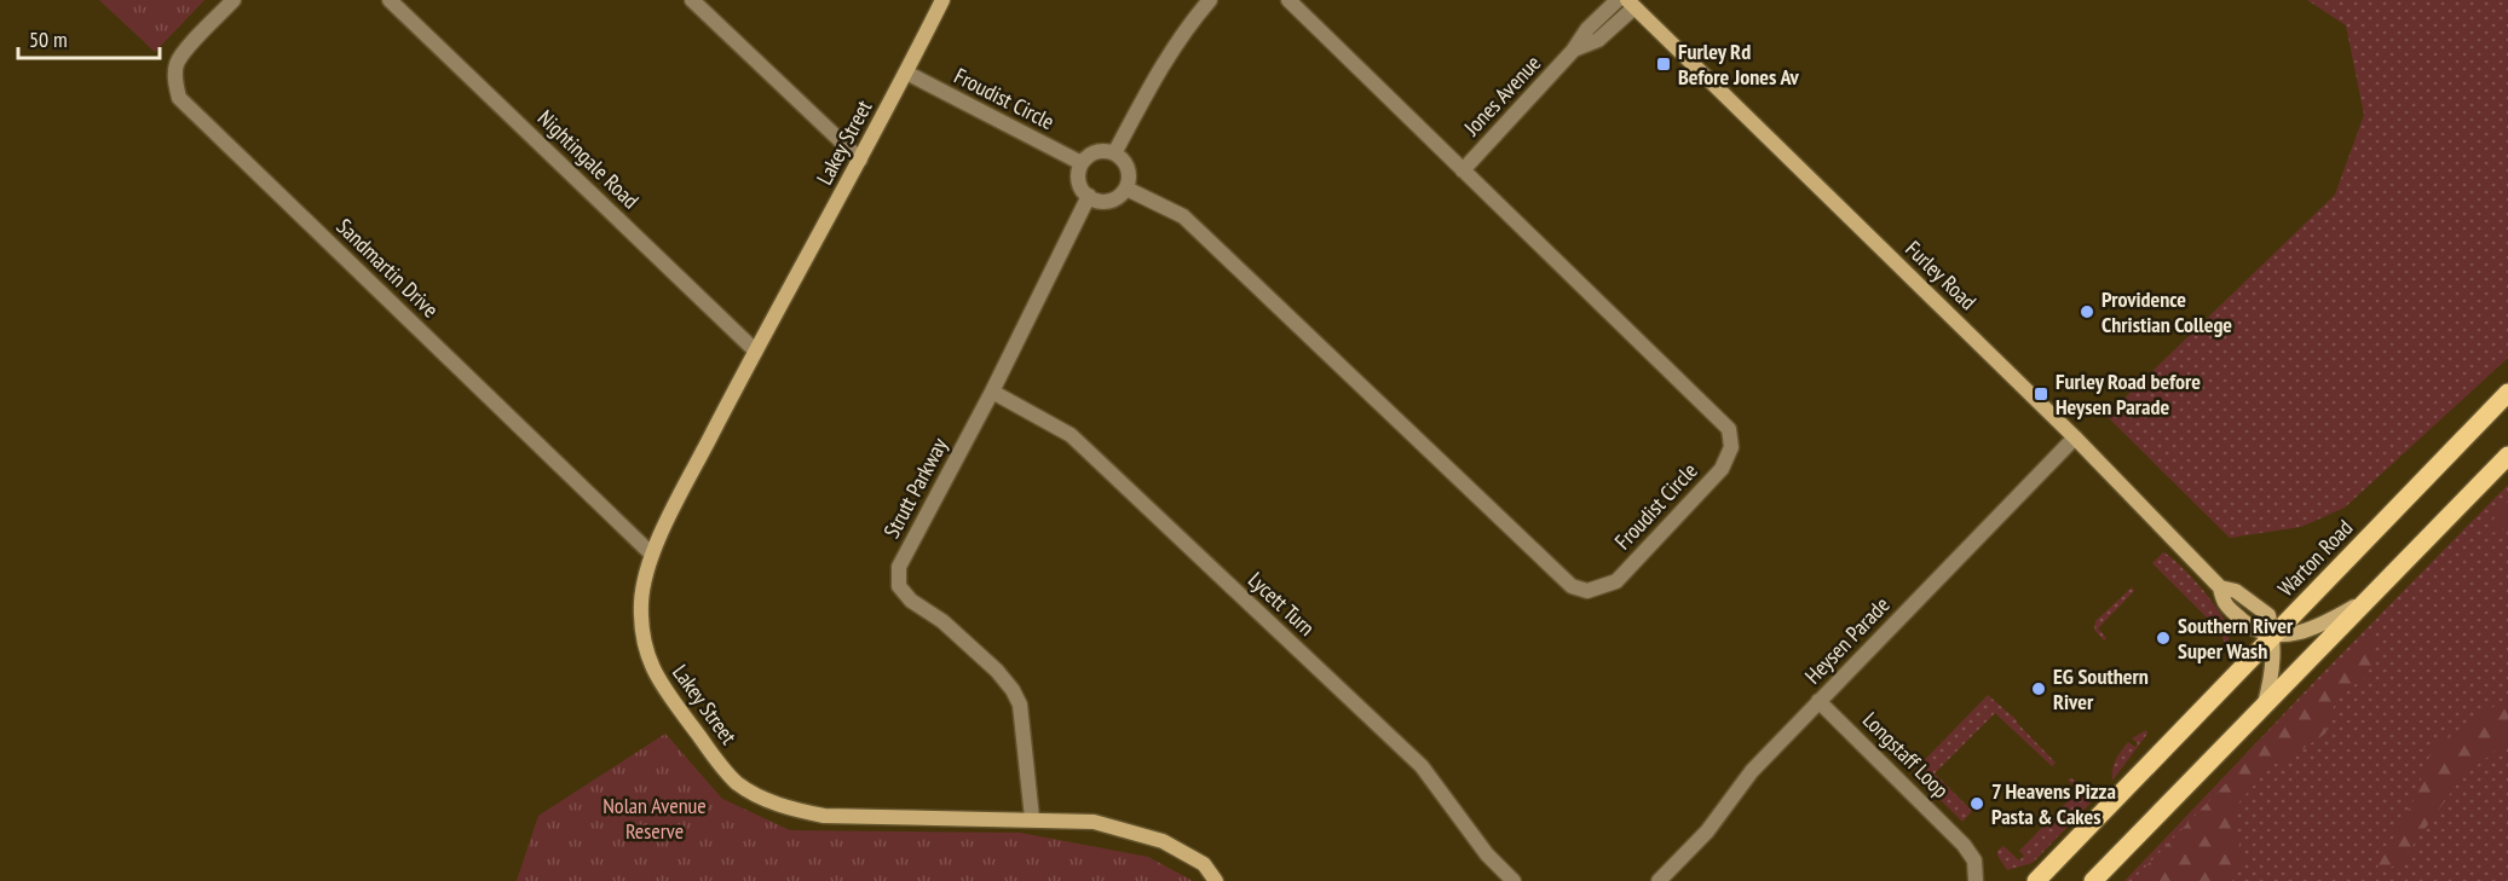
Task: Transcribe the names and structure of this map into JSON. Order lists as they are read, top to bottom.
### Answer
{
  "streets": {
    "main road": ["Warton Road"],
    "street": [
      "Jones Avenue",
      "Froudist Circle",
      "Lakey Street",
      "Nightingale Road",
      "Sandmartin Drive",
      "Furley Road",
      "Strutt Parkway",
      "Lycett Turn",
      "Heysen Parade",
      "Longstaff Loop"
    ]
  },
  "crossings": [
    ["Jones Avenue", "Froudist Circle"],
    ["Jones Avenue", "Furley Road"],
    ["Froudist Circle", "Lakey Street"],
    ["Froudist Circle", "Strutt Parkway"],
    ["Lakey Street", "Nightingale Road"],
    ["Lakey Street", "Sandmartin Drive"],
    ["Lakey Street", "Strutt Parkway"],
    ["Furley Road", "Warton Road"],
    ["Furley Road", "Heysen Parade"],
    ["Strutt Parkway", "Lycett Turn"],
    ["Heysen Parade", "Longstaff Loop"]
  ],
  "parks": ["Nolan Avenue Reserve"],
  "places": {
    "transit": ["Furley Rd Before Jones Av", "Furley Road before Heysen Parade"],
    "other": [
      "Providence Christian College",
      "Southern River Super Wash",
      "EG Southern River",
      "7 Heavens Pizza Pasta & Cakes"
    ]
  },
  "scale_bar": "50 m"
}
